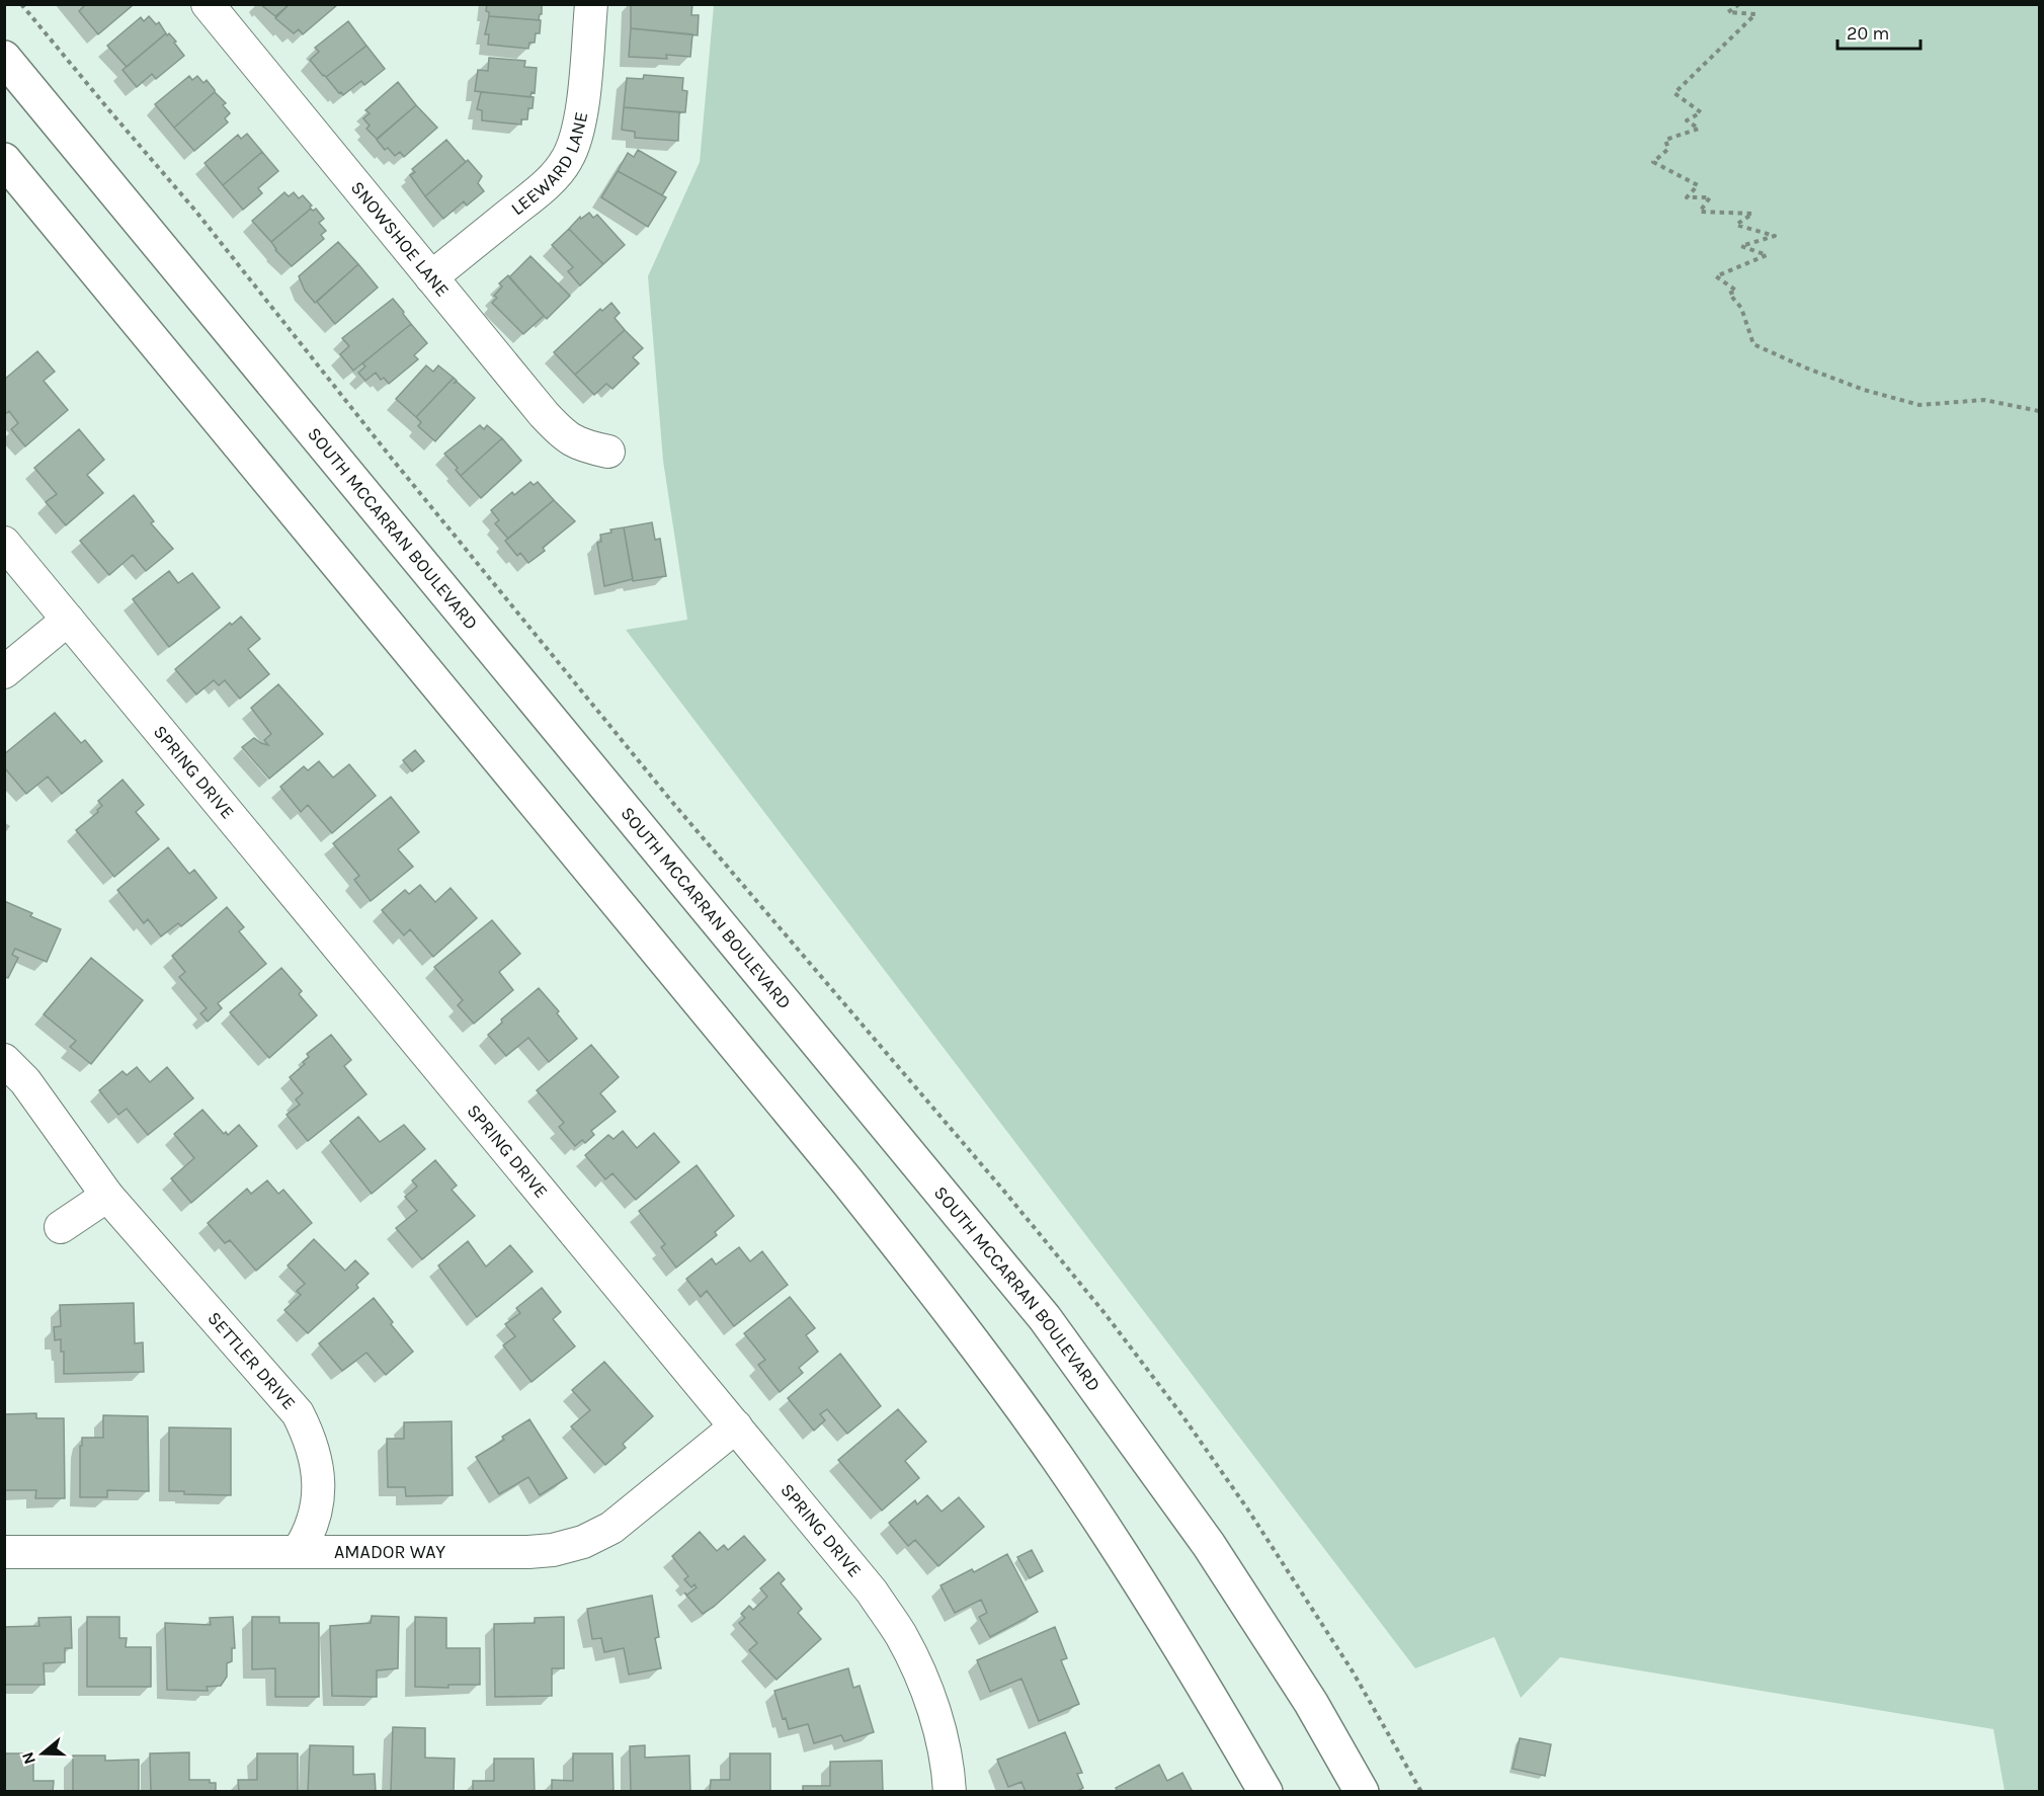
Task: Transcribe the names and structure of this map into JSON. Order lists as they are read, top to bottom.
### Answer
{
  "streets": {
    "main road": ["SOUTH MCCARRAN BOULEVARD"],
    "street": [
      "LEEWARD LANE",
      "SNOWSHOE LANE",
      "SPRING DRIVE",
      "SETTLER DRIVE",
      "AMADOR WAY"
    ]
  },
  "crossings": [
    ["LEEWARD LANE", "SNOWSHOE LANE"],
    ["SPRING DRIVE", "AMADOR WAY"],
    ["SETTLER DRIVE", "AMADOR WAY"]
  ],
  "scale_bar": "20 m",
  "north": "left"
}
